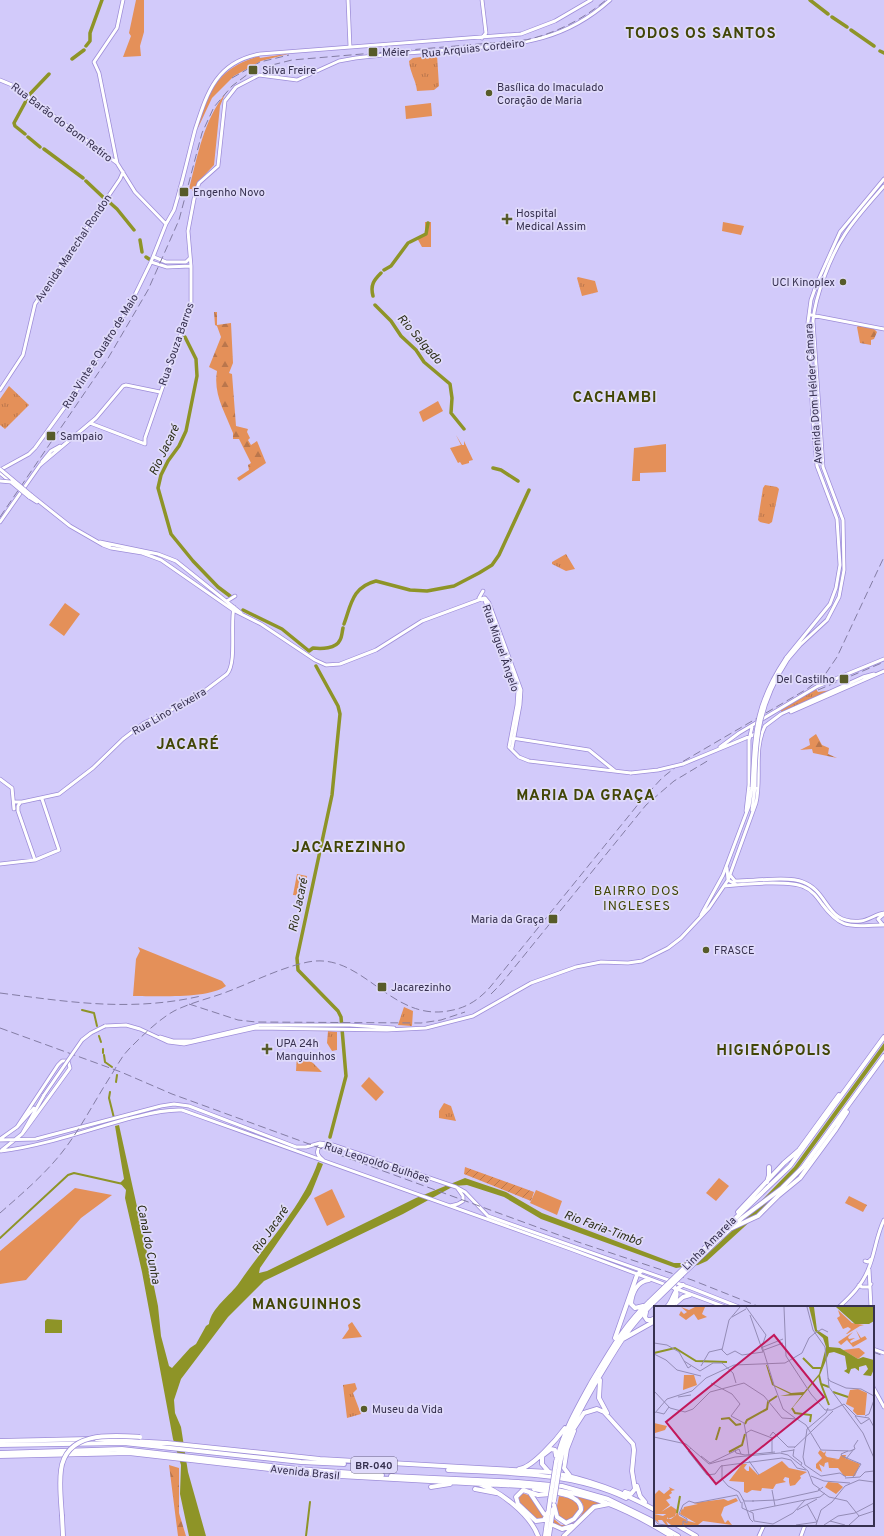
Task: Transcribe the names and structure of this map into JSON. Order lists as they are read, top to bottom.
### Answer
{
  "streets": {
    "highway": ["Linha Amarela", "BR-040", "Avenida Brasil"],
    "main road": [
      "Rua Arquias Cordeiro",
      "Rua Barão do Bom Retiro",
      "Avenida Marechal Rondon",
      "Rua Souza Barros",
      "Rua Vinte e Quatro de Maio",
      "Avenida Dom Hélder Câmara",
      "Rua Miguel Ângelo",
      "Rua Lino Teixeira",
      "Rua Leopoldo Bulhões"
    ]
  },
  "crossings": [
    ["Rua Arquias Cordeiro", "Rua Souza Barros"],
    ["Rua Barão do Bom Retiro", "Avenida Marechal Rondon"],
    ["Rua Barão do Bom Retiro", "Rua Vinte e Quatro de Maio"]
  ],
  "districts": [
    "TODOS OS SANTOS",
    "CACHAMBI",
    "JACARÉ",
    "MARIA DA GRAÇA",
    "JACAREZINHO",
    "BAIRRO DOS INGLESES",
    "HIGIENÓPOLIS",
    "MANGUINHOS"
  ],
  "water": [
    "Rio Salgado",
    "Rio Jacaré",
    "Rio Faria-Timbó",
    "Canal do Cunha"
  ],
  "places": {
    "transit": [
      "Méier",
      "Silva Freire",
      "Engenho Novo",
      "Sampaio",
      "Del Castilho",
      "Maria da Graça",
      "Jacarezinho"
    ],
    "other": [
      "Basílica do Imaculado Coração de Maria",
      "UCI Kinoplex",
      "FRASCE",
      "Museu da Vida"
    ],
    "health": ["Hospital Medical Assim", "UPA 24h Manguinhos"]
  }
}
